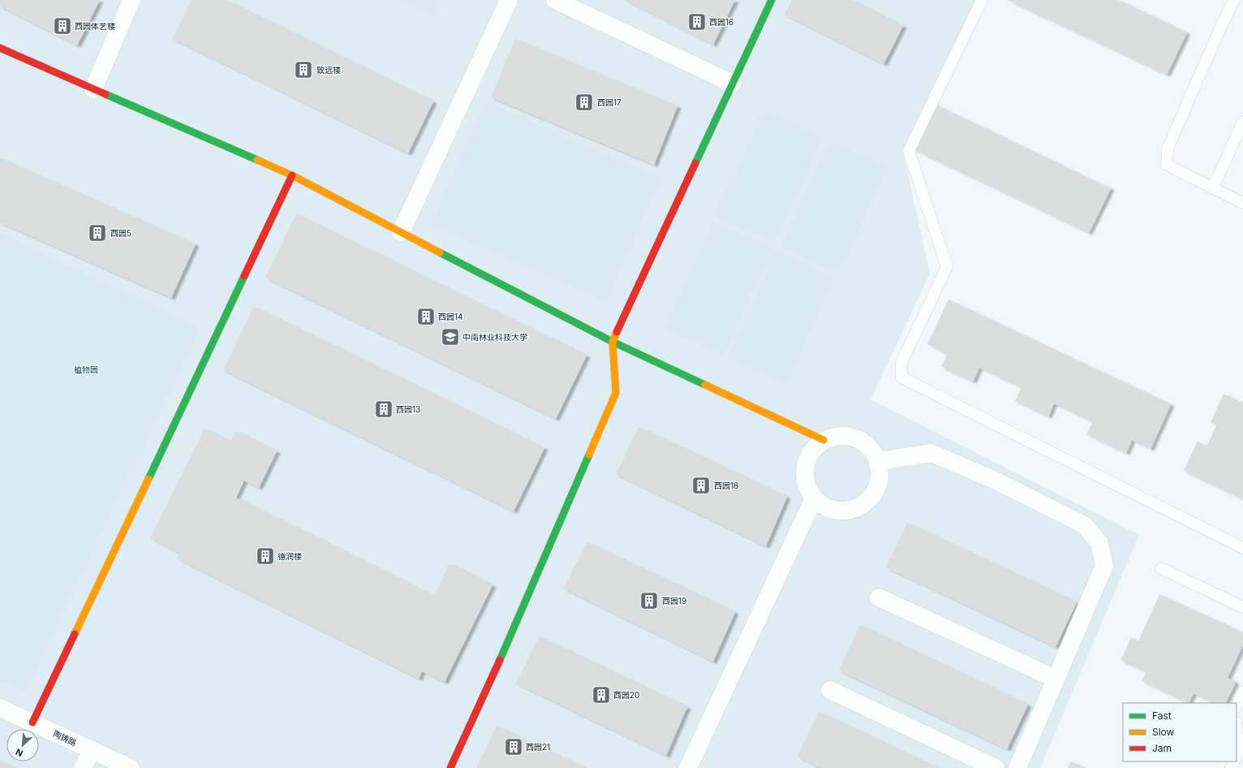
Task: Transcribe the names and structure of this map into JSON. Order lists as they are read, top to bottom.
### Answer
{
  "streets": {
    "street": ["陶铸路"]
  },
  "parks": ["植物园"],
  "places": {
    "building": [
      "西园16",
      "西园体艺楼",
      "致远楼",
      "西园17",
      "西园5",
      "西园14",
      "西园13",
      "西园18",
      "德润楼",
      "西园19",
      "西园20",
      "西园21"
    ],
    "school or university": ["中南林业科技大学"]
  },
  "legend": ["Fast", "Slow", "Jam"],
  "north": "bottom left"
}
